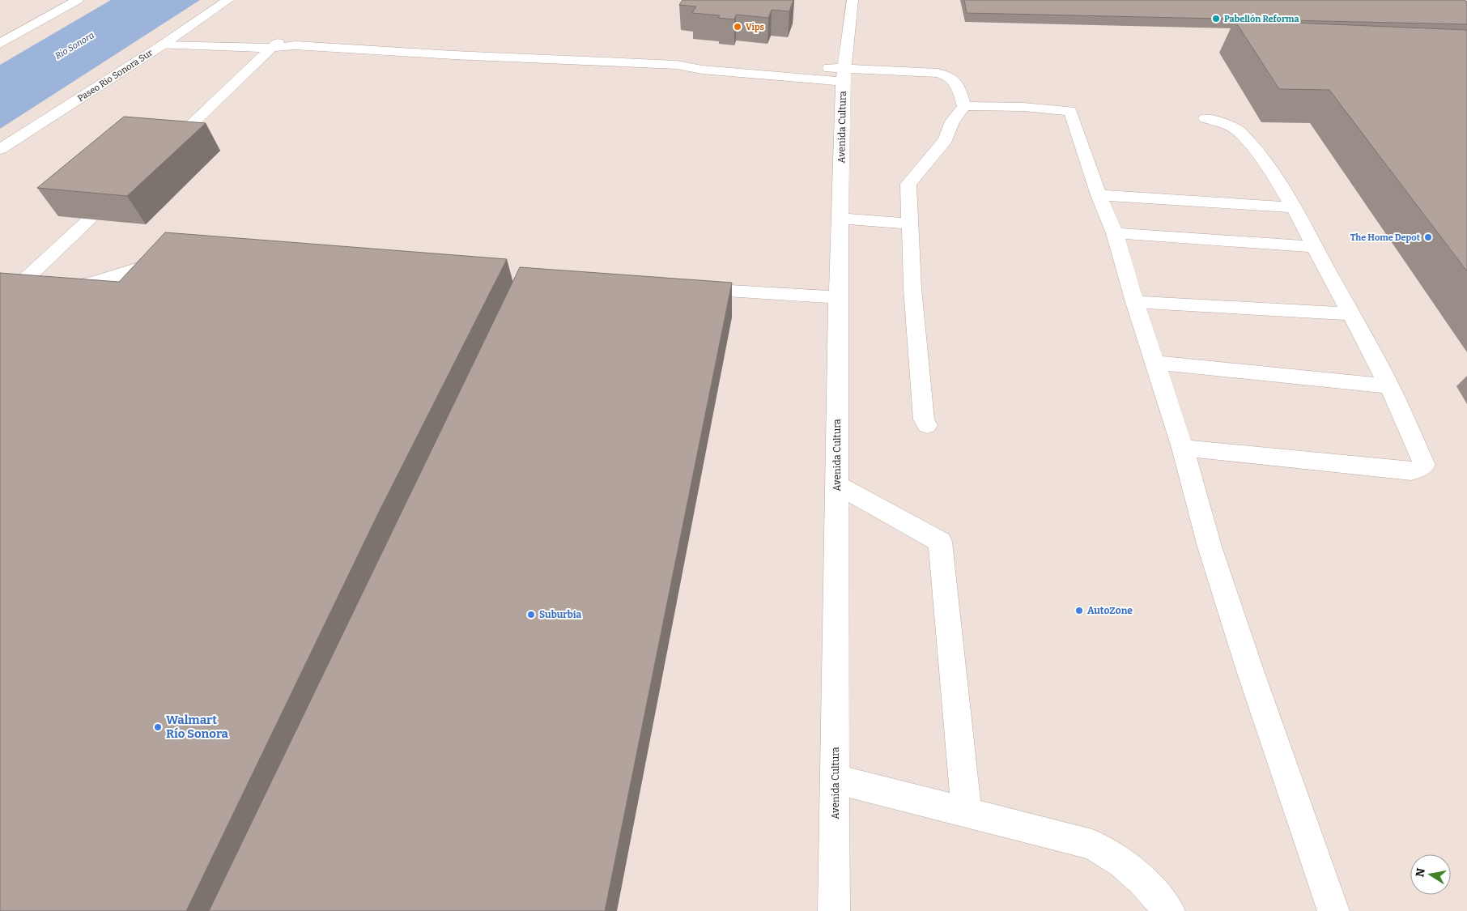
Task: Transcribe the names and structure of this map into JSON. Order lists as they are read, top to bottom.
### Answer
{
  "streets": {
    "street": ["Paseo Rio Sonora Sur", "Avenida Cultura"]
  },
  "water": ["Rio Sonora"],
  "places": [
    "Pabellón Reforma",
    "Vips",
    "The Home Depot",
    "AutoZone",
    "Suburbia",
    "Walmart Río Sonora"
  ],
  "north": "left"
}
